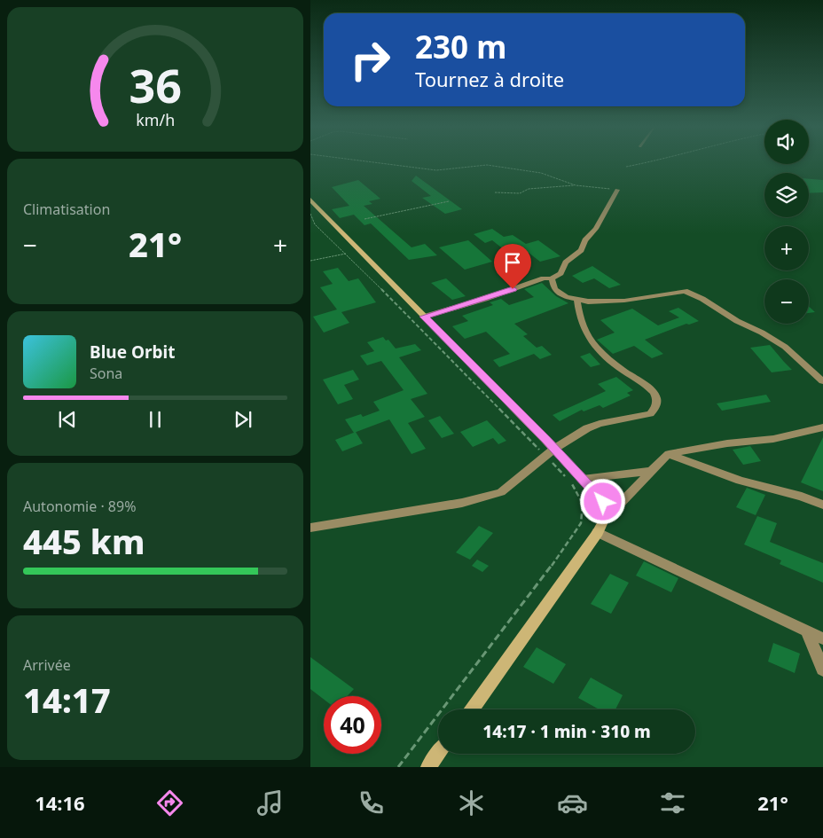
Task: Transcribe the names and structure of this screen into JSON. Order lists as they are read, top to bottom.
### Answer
{
  "page": {
    "turn": ["230 m", "Tournez à droite"],
    "map_buttons": ["+", "−"],
    "tile": [
      "Climatisation",
      ["Autonomie · 89%", "445 km"],
      ["Arrivée", "14:17"]
    ],
    "heat": ["−", "21°", "+"],
    "song": ["Blue Orbit", "Sona"],
    "limit": "40",
    "trip": "14:17 · 1 min · 310 m",
    "tabs": ["14:16", "21°"],
    "gauge": ["36", "km/h"]
  }
}
